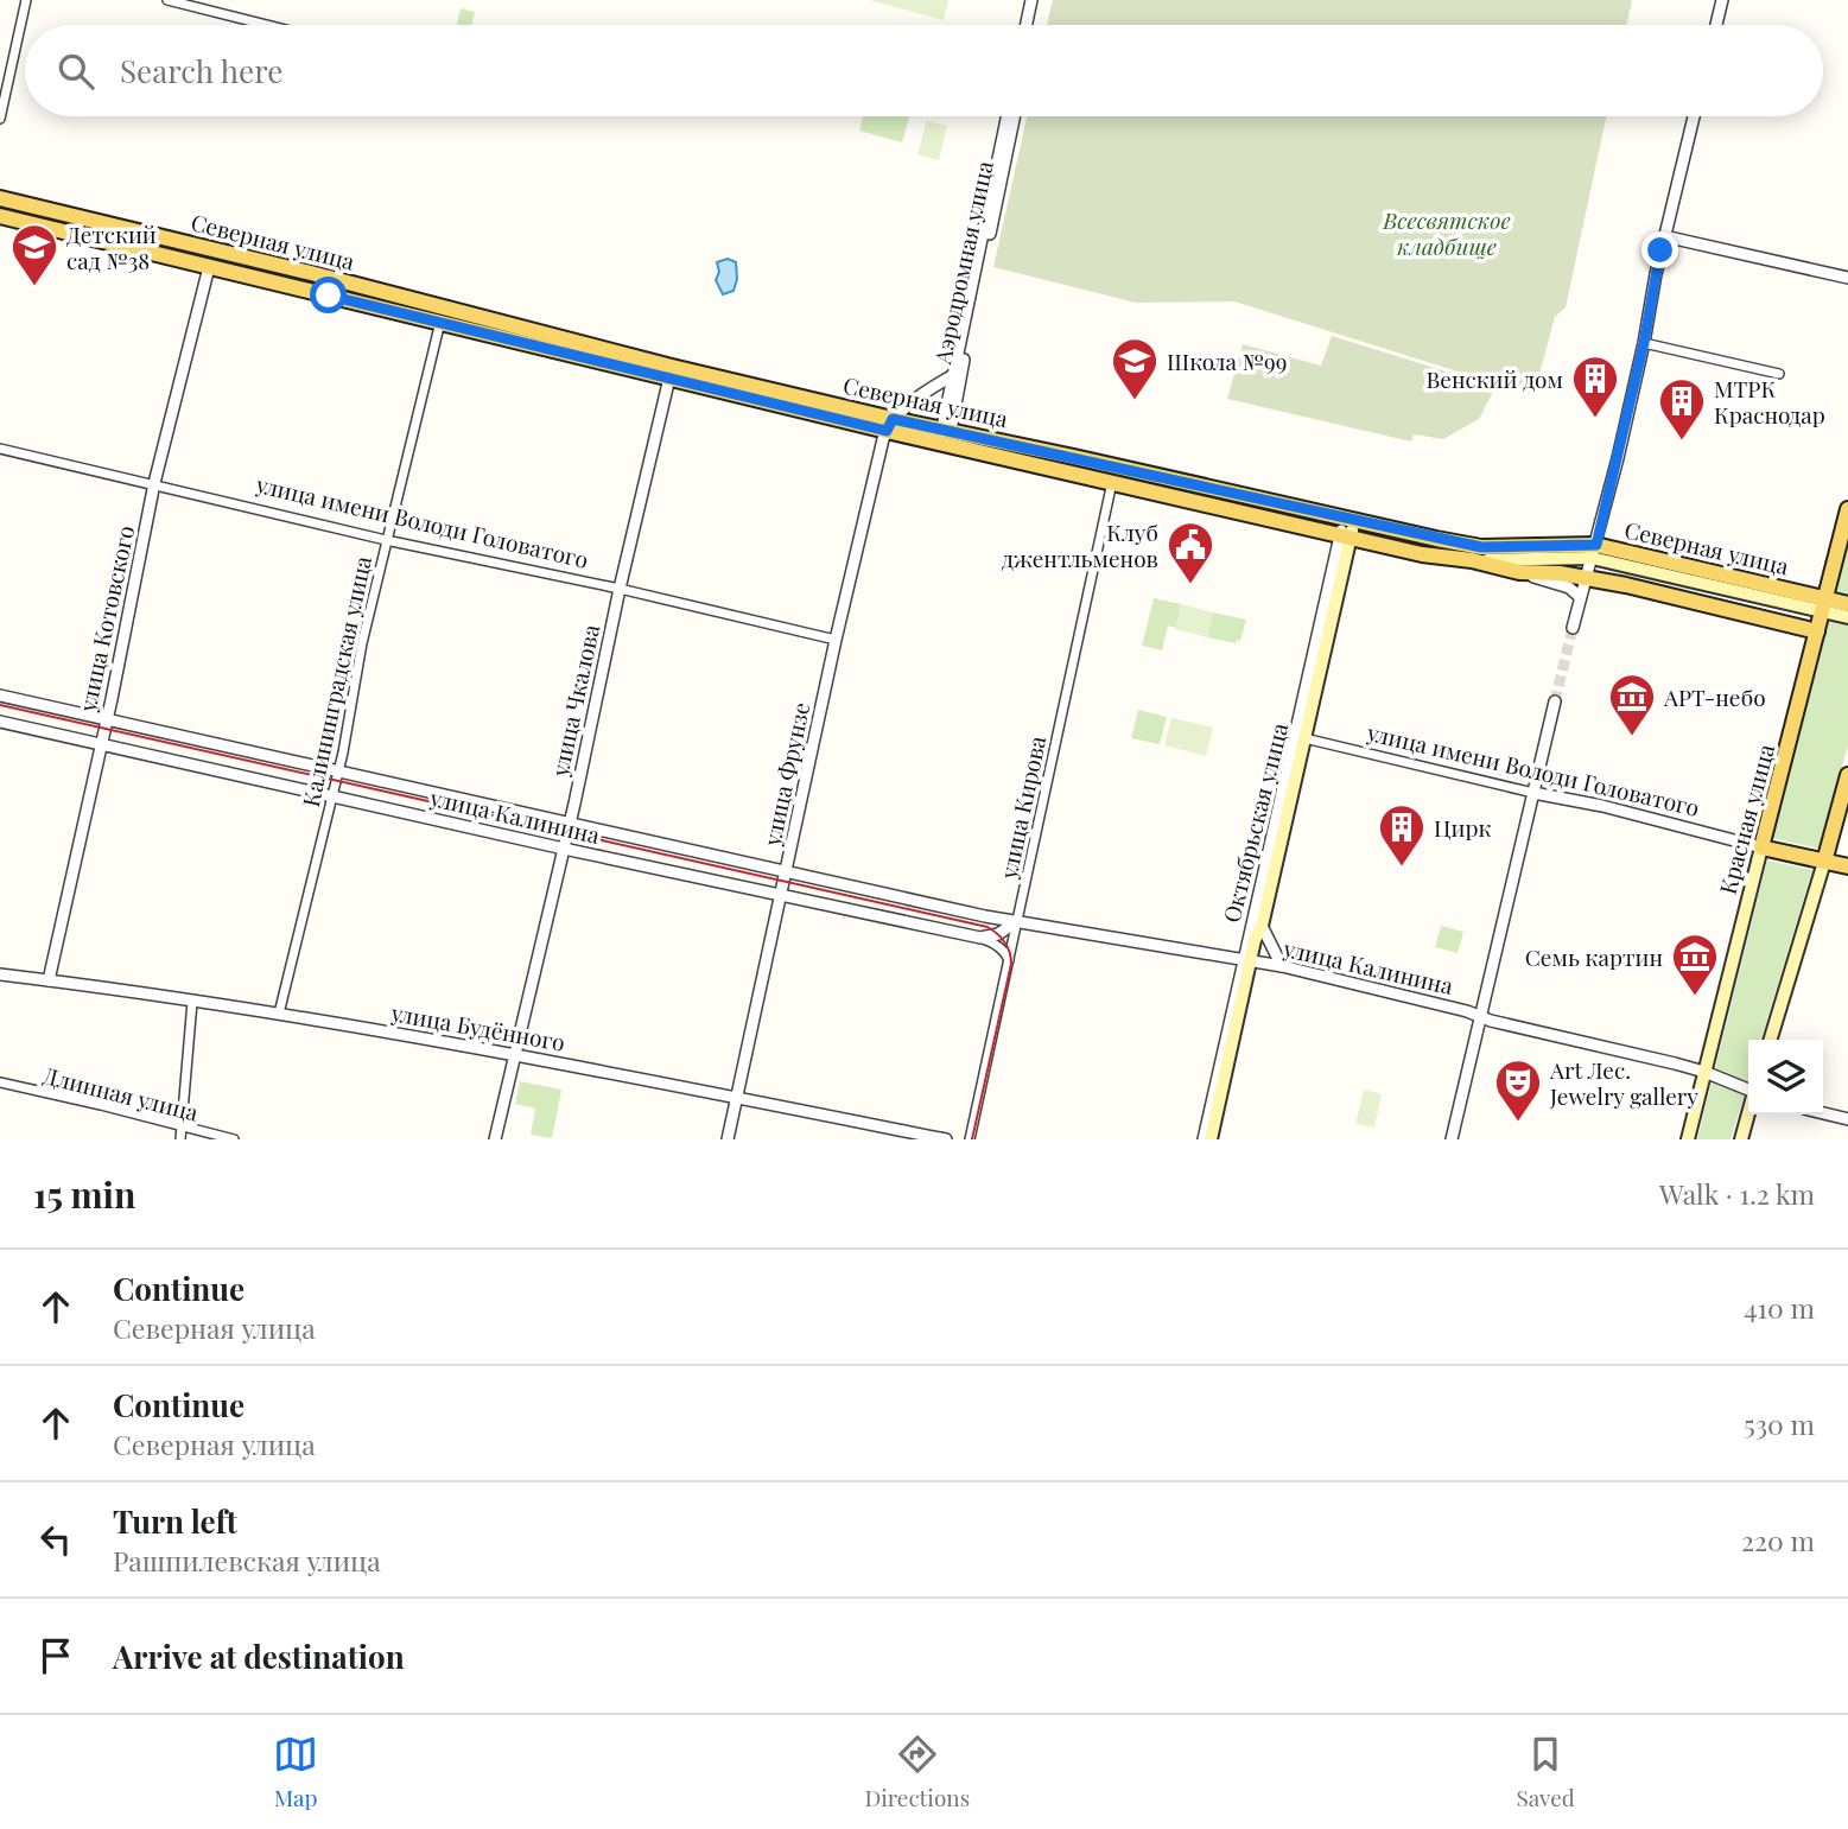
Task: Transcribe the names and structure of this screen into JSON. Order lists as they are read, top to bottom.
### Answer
{
  "streets": {
    "main road": [
      "Северная улица",
      "улица имени Володи Головатого",
      "Красная улица",
      "Октябрьская улица"
    ],
    "street": [
      "Аэродромная улица",
      "улица Котовского",
      "Калининградская улица",
      "улица Чкалова",
      "улица Фрунзе",
      "улица Кирова",
      "улица Калинина",
      "улица Будённого",
      "Длинная улица"
    ]
  },
  "crossings": [
    ["Северная улица", "Аэродромная улица"],
    ["Северная улица", "улица Котовского"],
    ["Северная улица", "Калининградская улица"],
    ["Северная улица", "улица Чкалова"],
    ["Северная улица", "улица Фрунзе"],
    ["Северная улица", "улица Кирова"],
    ["Северная улица", "Красная улица"],
    ["Северная улица", "Октябрьская улица"],
    ["Аэродромная улица", "улица Фрунзе"],
    ["улица имени Володи Головатого", "улица Котовского"],
    ["улица имени Володи Головатого", "Калининградская улица"],
    ["улица имени Володи Головатого", "улица Чкалова"],
    ["улица имени Володи Головатого", "улица Фрунзе"],
    ["улица имени Володи Головатого", "Красная улица"],
    ["улица имени Володи Головатого", "Октябрьская улица"],
    ["улица Котовского", "улица Калинина"],
    ["улица Котовского", "улица Будённого"],
    ["Калининградская улица", "улица Калинина"],
    ["Калининградская улица", "улица Будённого"],
    ["улица Чкалова", "улица Калинина"],
    ["улица Чкалова", "улица Будённого"],
    ["улица Фрунзе", "улица Калинина"],
    ["улица Фрунзе", "улица Будённого"],
    ["улица Кирова", "улица Калинина"],
    ["улица Калинина", "Красная улица"],
    ["улица Калинина", "Октябрьская улица"]
  ],
  "parks": ["Всесвятское кладбище"],
  "places": {
    "school or university": ["Детский сад №38", "Школа №99"],
    "building": ["Венский дом", "МТРК Краснодар", "Цирк"],
    "public building": ["Клуб джентльменов"],
    "museum": ["АРТ-небо", "Семь картин"],
    "theatre": ["Art Лес. Jewelry gallery"]
  },
  "page": {
    "search": "Search here",
    "heading": ["15 min", "Walk · 1.2 km"],
    "list": [
      ["Continue", "Северная улица", "410 m"],
      ["Continue", "Северная улица", "530 m"],
      ["Turn left", "Рашпилевская улица", "220 m"],
      "Arrive at destination"
    ],
    "nav": ["Map", "Directions", "Saved"]
  }
}
